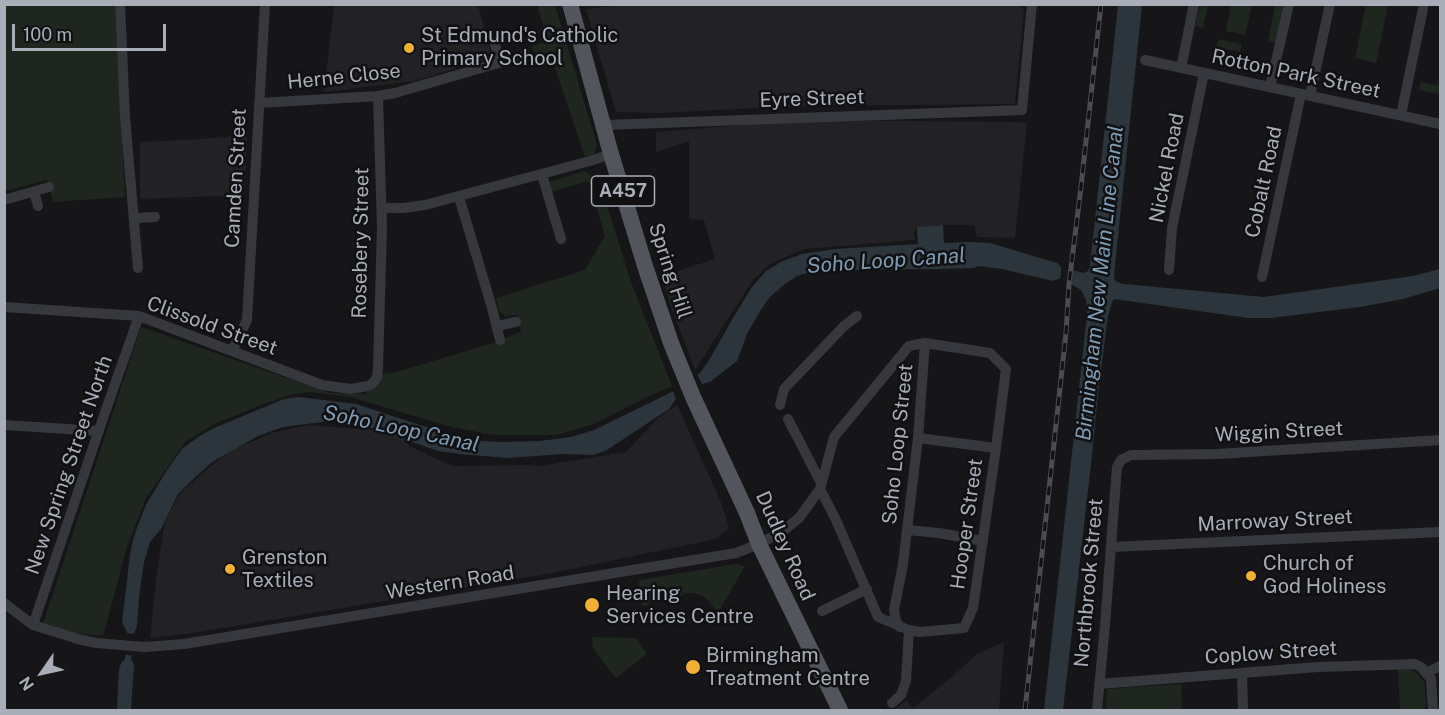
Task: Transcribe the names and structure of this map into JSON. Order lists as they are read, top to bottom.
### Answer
{
  "streets": {
    "main road": ["A457", "Spring Hill", "Dudley Road"],
    "street": [
      "Rotton Park Street",
      "Herne Close",
      "Eyre Street",
      "Nickel Road",
      "Camden Street",
      "Cobalt Road",
      "Rosebery Street",
      "Clissold Street",
      "Wiggin Street",
      "Soho Loop Street",
      "New Spring Street North",
      "Marroway Street",
      "Hooper Street",
      "Western Road",
      "Northbrook Street",
      "Coplow Street"
    ]
  },
  "crossings": [
    ["Rotton Park Street", "Nickel Road"],
    ["Rotton Park Street", "Cobalt Road"],
    ["Herne Close", "Camden Street"],
    ["Herne Close", "Rosebery Street"],
    ["Eyre Street", "Spring Hill"],
    ["Camden Street", "Clissold Street"],
    ["Rosebery Street", "Clissold Street"],
    ["Spring Hill", "Dudley Road"],
    ["Clissold Street", "New Spring Street North"],
    ["Wiggin Street", "Northbrook Street"],
    ["Soho Loop Street", "Hooper Street"],
    ["Soho Loop Street", "Western Road"],
    ["New Spring Street North", "Western Road"],
    ["Marroway Street", "Northbrook Street"],
    ["Dudley Road", "Western Road"],
    ["Northbrook Street", "Coplow Street"]
  ],
  "water": ["Soho Loop Canal", "Birmingham New Main Line Canal"],
  "places": [
    "St Edmund's Catholic Primary School",
    "Grenston Textiles",
    "Church of God Holiness",
    "Hearing Services Centre",
    "Birmingham Treatment Centre"
  ],
  "scale_bar": "100 m",
  "north": "bottom left"
}
